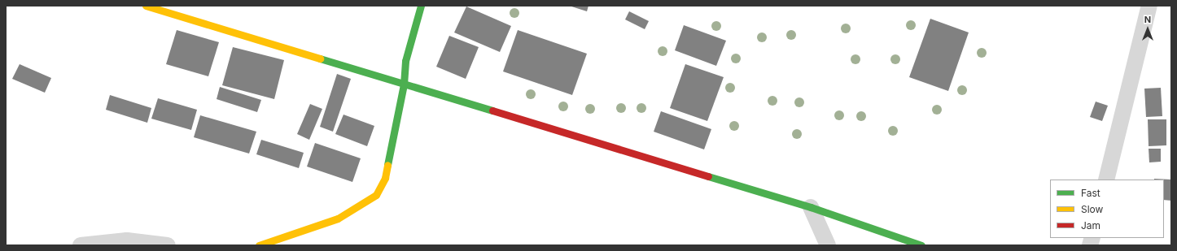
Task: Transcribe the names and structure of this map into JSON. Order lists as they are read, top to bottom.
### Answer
{
  "legend": ["Fast", "Slow", "Jam"],
  "north": "top"
}
